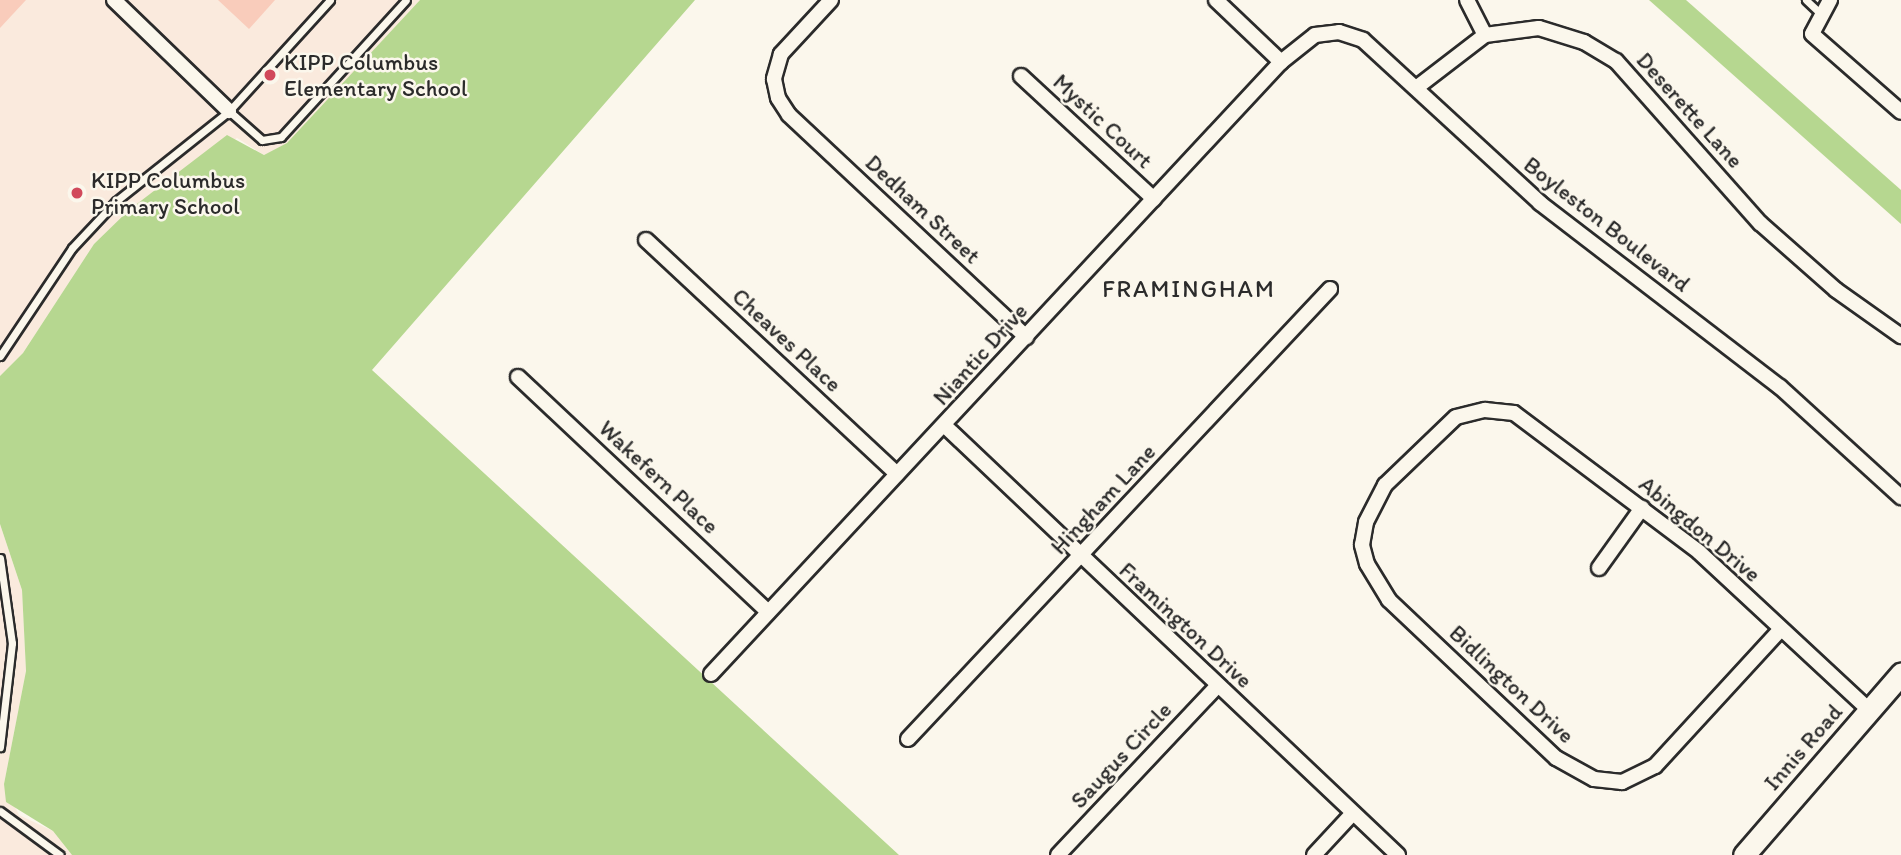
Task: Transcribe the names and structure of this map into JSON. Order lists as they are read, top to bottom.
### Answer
{
  "streets": {
    "main road": ["Innis Road"],
    "street": [
      "Deserette Lane",
      "Mystic Court",
      "Dedham Street",
      "Boyleston Boulevard",
      "Cheaves Place",
      "Niantic Drive",
      "Wakefern Place",
      "Hingham Lane",
      "Abingdon Drive",
      "Framington Drive",
      "Bidlington Drive",
      "Saugus Circle"
    ]
  },
  "crossings": [
    ["Mystic Court", "Niantic Drive"],
    ["Dedham Street", "Niantic Drive"],
    ["Boyleston Boulevard", "Niantic Drive"],
    ["Cheaves Place", "Niantic Drive"],
    ["Niantic Drive", "Wakefern Place"],
    ["Niantic Drive", "Framington Drive"],
    ["Hingham Lane", "Framington Drive"],
    ["Abingdon Drive", "Bidlington Drive"],
    ["Abingdon Drive", "Innis Road"],
    ["Framington Drive", "Saugus Circle"]
  ],
  "districts": ["FRAMINGHAM"],
  "places": ["KIPP Columbus Elementary School", "KIPP Columbus Primary School"]
}
